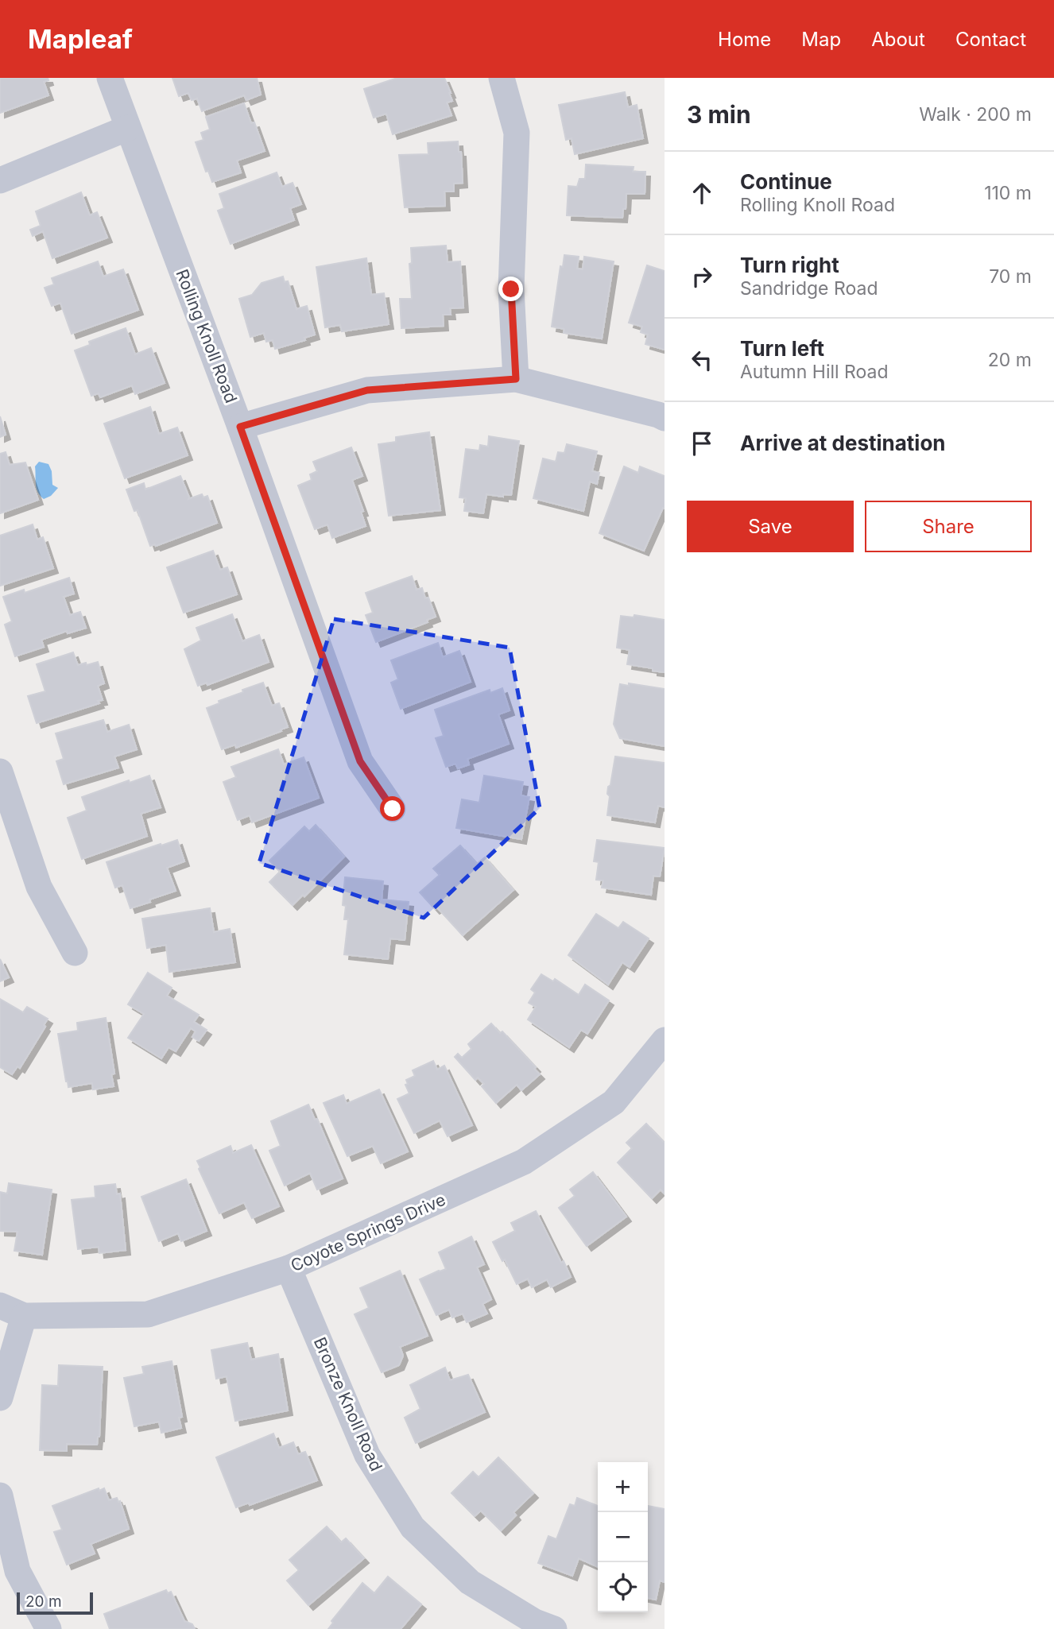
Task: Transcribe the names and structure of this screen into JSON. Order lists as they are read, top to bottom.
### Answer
{
  "streets": {
    "street": ["Rolling Knoll Road", "Coyote Springs Drive", "Bronze Knoll Road"]
  },
  "crossings": [
    ["Coyote Springs Drive", "Bronze Knoll Road"]
  ],
  "scale_bar": "20 m",
  "page": {
    "header": "Mapleaf",
    "nav": [
      "Home",
      "Map",
      "About",
      "Contact"
    ],
    "heading": ["3 min", "Walk · 200 m"],
    "list": [
      ["Continue", "Rolling Knoll Road", "110 m"],
      ["Turn right", "Sandridge Road", "70 m"],
      ["Turn left", "Autumn Hill Road", "20 m"],
      "Arrive at destination"
    ],
    "buttons": ["Save", "Share"],
    "map_buttons": ["+", "−"],
    "scale": "20 m"
  }
}
